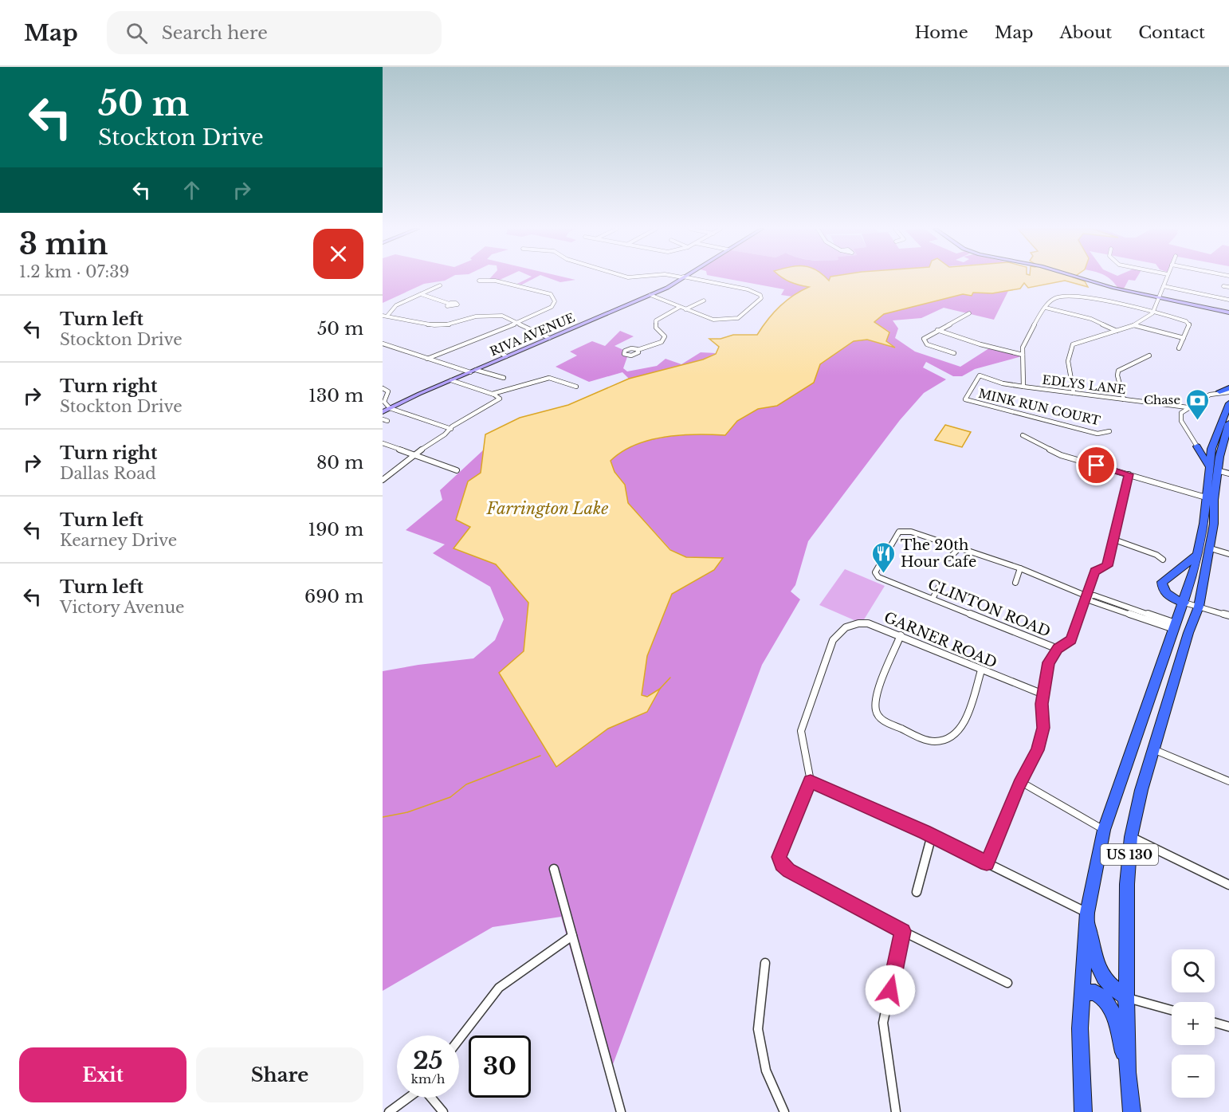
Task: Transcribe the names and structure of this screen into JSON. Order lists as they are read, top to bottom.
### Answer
{
  "streets": {
    "highway": ["US 130"],
    "street": [
      "RIVA AVENUE",
      "EDLYS LANE",
      "MINK RUN COURT",
      "CLINTON ROAD",
      "GARNER ROAD"
    ]
  },
  "crossings": [
    ["EDLYS LANE", "MINK RUN COURT"]
  ],
  "water": ["Farrington Lake"],
  "places": {
    "bank": ["Chase"],
    "restaurant": ["The 20th Hour Cafe"]
  },
  "page": {
    "header": "Map",
    "search": "Search here",
    "nav": [
      "Home",
      "Map",
      "About",
      "Contact"
    ],
    "turn": ["50 m", "Stockton Drive"],
    "heading": ["3 min", "1.2 km · 07:39"],
    "list": [
      {
        "name": "Turn left",
        "note": "Stockton Drive",
        "value": "50 m"
      },
      {
        "name": "Turn right",
        "note": "Stockton Drive",
        "value": "130 m"
      },
      {
        "name": "Turn right",
        "note": "Dallas Road",
        "value": "80 m"
      },
      {
        "name": "Turn left",
        "note": "Kearney Drive",
        "value": "190 m"
      },
      {
        "name": "Turn left",
        "note": "Victory Avenue",
        "value": "690 m"
      }
    ],
    "map_buttons": ["+", "−"],
    "speed": "25 km/h",
    "limit": "30",
    "buttons": ["Exit", "Share"]
  }
}
